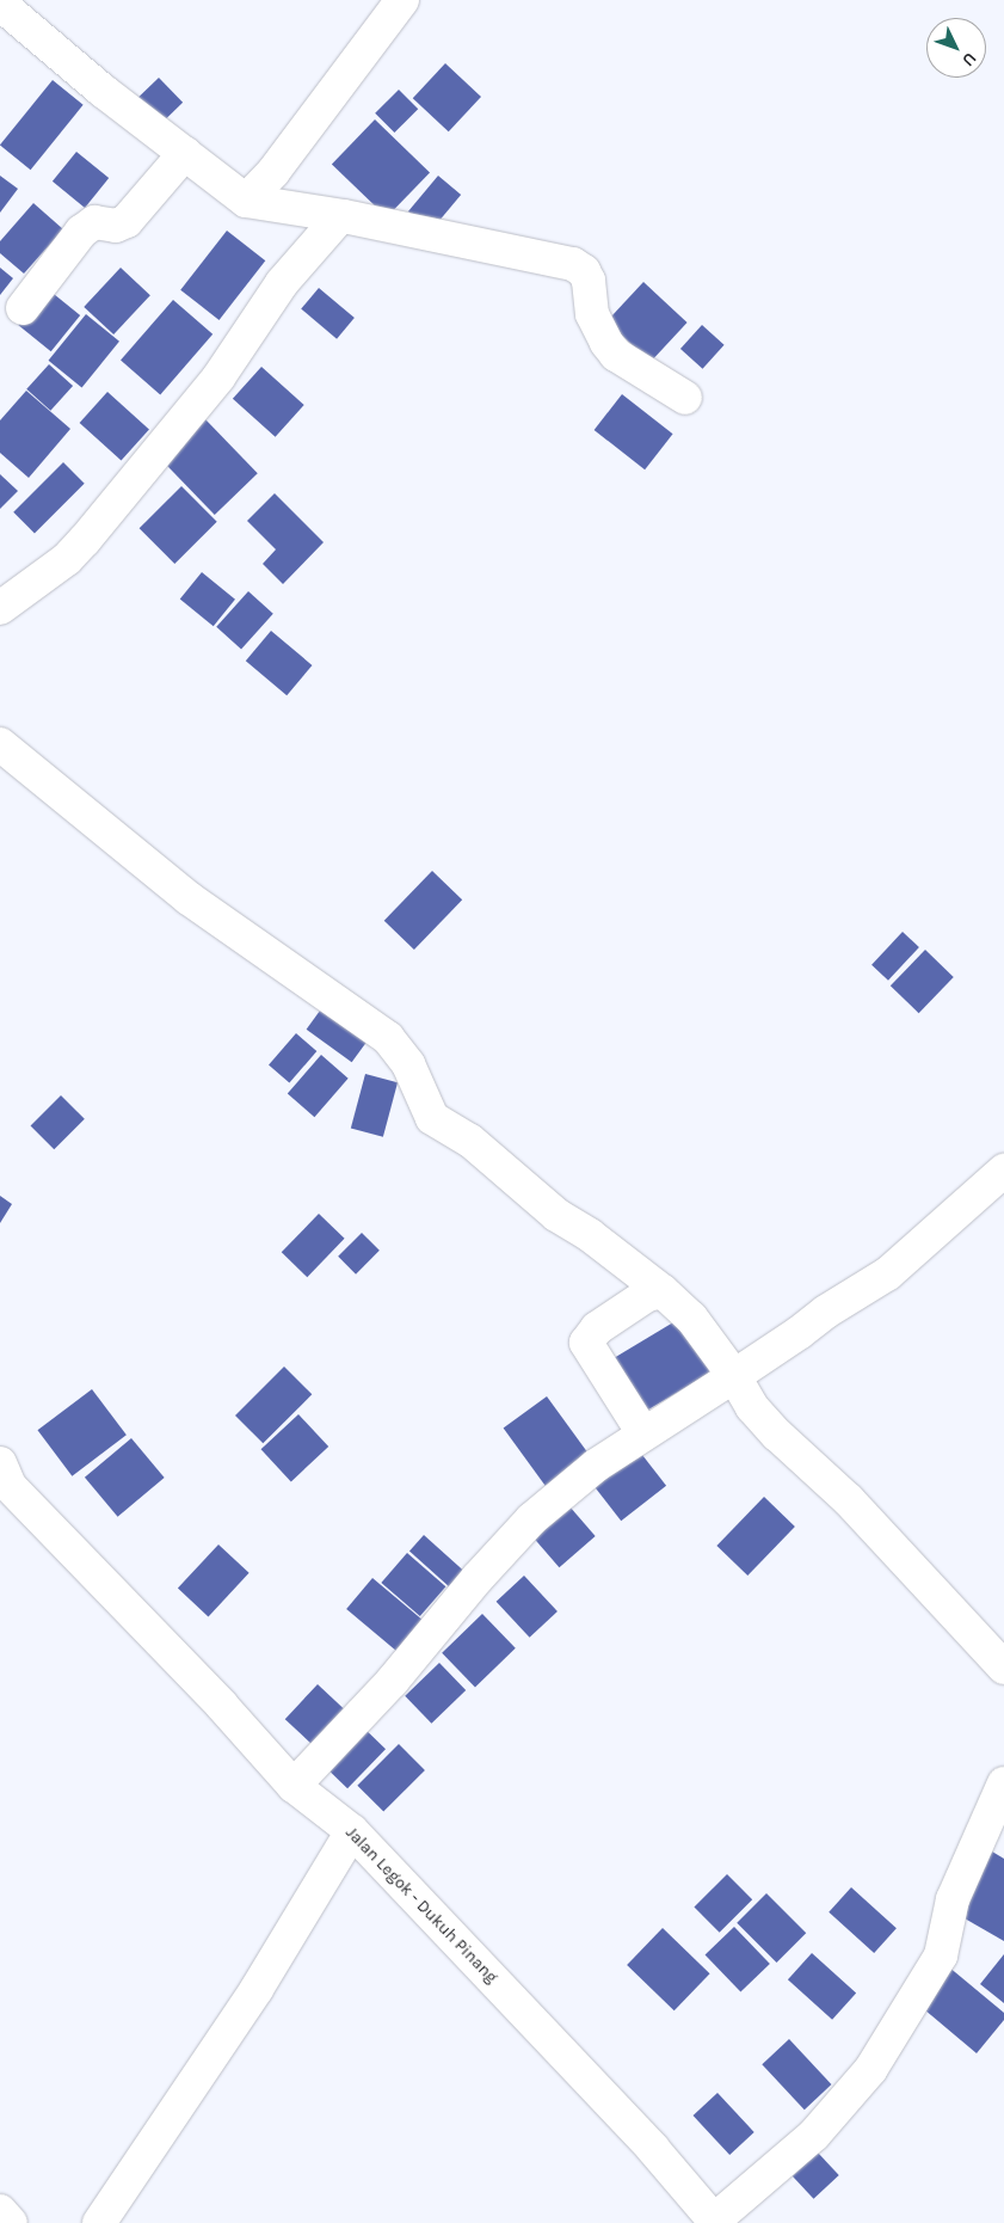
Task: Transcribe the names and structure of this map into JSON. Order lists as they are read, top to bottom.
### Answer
{
  "streets": {
    "street": ["Jalan Legok - Dukuh Pinang"]
  },
  "north": "bottom right"
}
